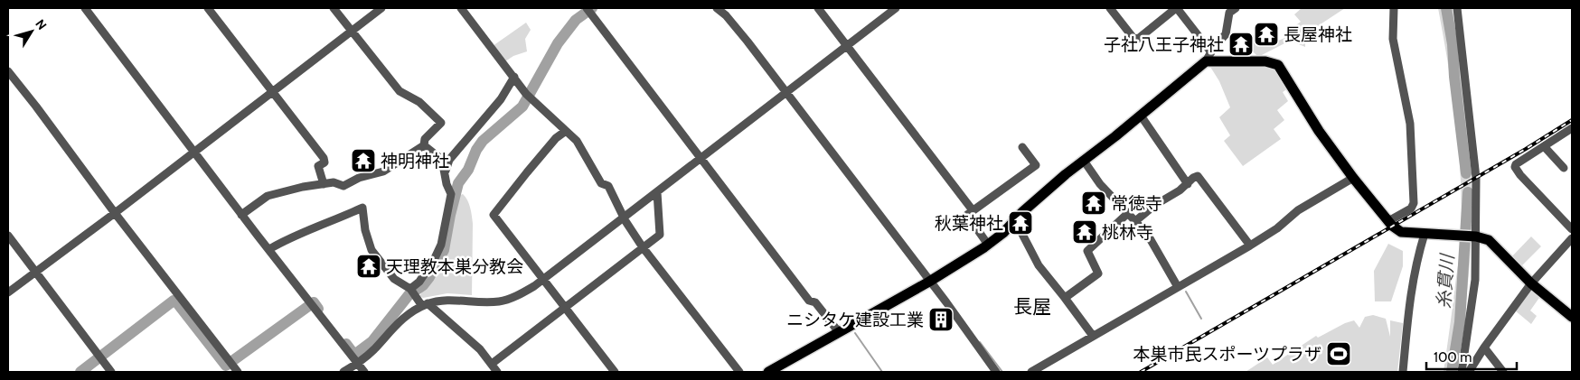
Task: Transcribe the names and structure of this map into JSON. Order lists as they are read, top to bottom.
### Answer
{
  "districts": ["長屋"],
  "water": ["糸貫川"],
  "places": {
    "temple": [
      "長屋神社",
      "子社八王子神社",
      "神明神社",
      "常徳寺",
      "秋葉神社",
      "桃林寺",
      "天理教本巣分教会"
    ],
    "building": ["ニシタケ建設工業"],
    "sports": ["本巣市民スポーツプラザ"]
  },
  "scale_bar": "100 m",
  "north": "top right"
}
